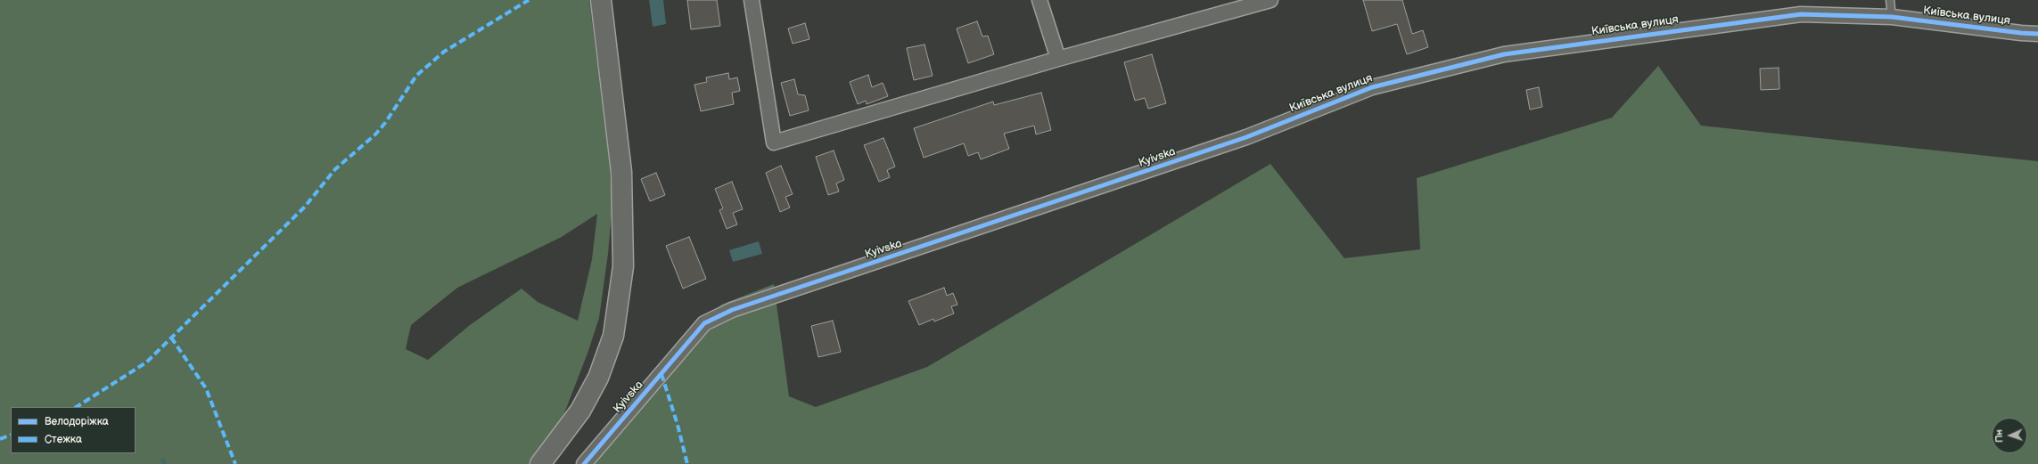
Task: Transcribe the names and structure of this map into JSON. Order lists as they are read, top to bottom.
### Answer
{
  "streets": {
    "street": ["Київська вулиця", "Kyivska"]
  },
  "crossings": [
    ["Київська вулиця", "Kyivska"]
  ],
  "legend": ["Велодоріжка", "Стежка"],
  "north": "left"
}
